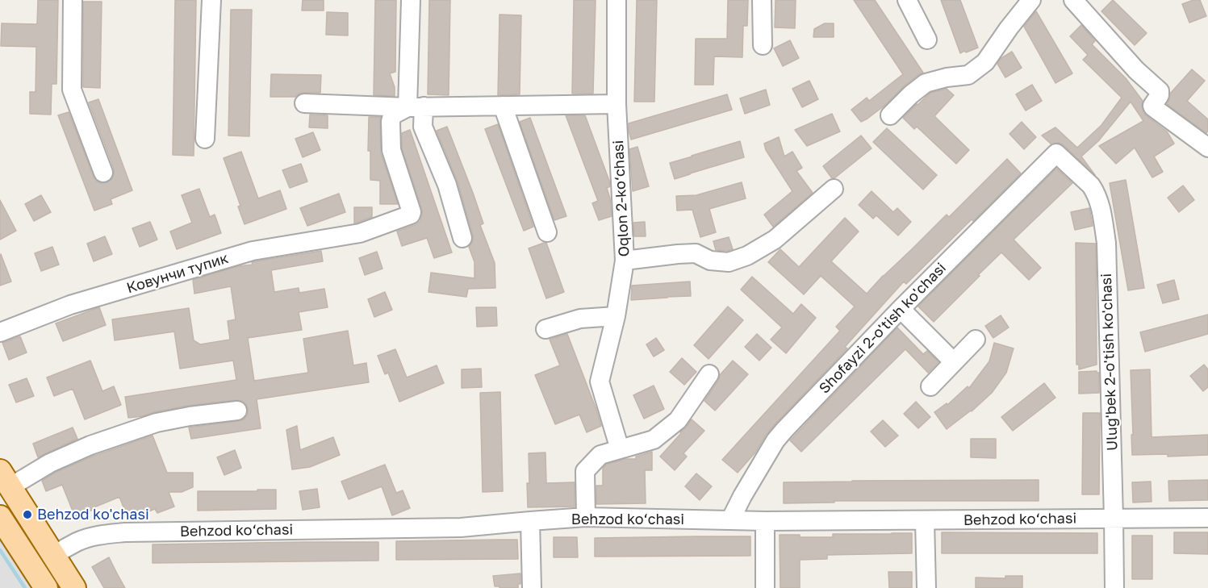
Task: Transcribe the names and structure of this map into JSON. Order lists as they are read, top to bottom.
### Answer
{
  "streets": {
    "street": [
      "Oqlon 2-ko‘chasi",
      "Ковунчи тупик",
      "Shofayzi 2-o'tish ko'chasi",
      "Ulug'bek 2-o'tish ko'chasi",
      "Behzod ko‘chasi"
    ]
  },
  "crossings": [
    ["Shofayzi 2-o'tish ko'chasi", "Ulug'bek 2-o'tish ko'chasi"],
    ["Shofayzi 2-o'tish ko'chasi", "Behzod ko‘chasi"],
    ["Ulug'bek 2-o'tish ko'chasi", "Behzod ko‘chasi"]
  ],
  "places": ["Behzod ko'chasi"]
}
